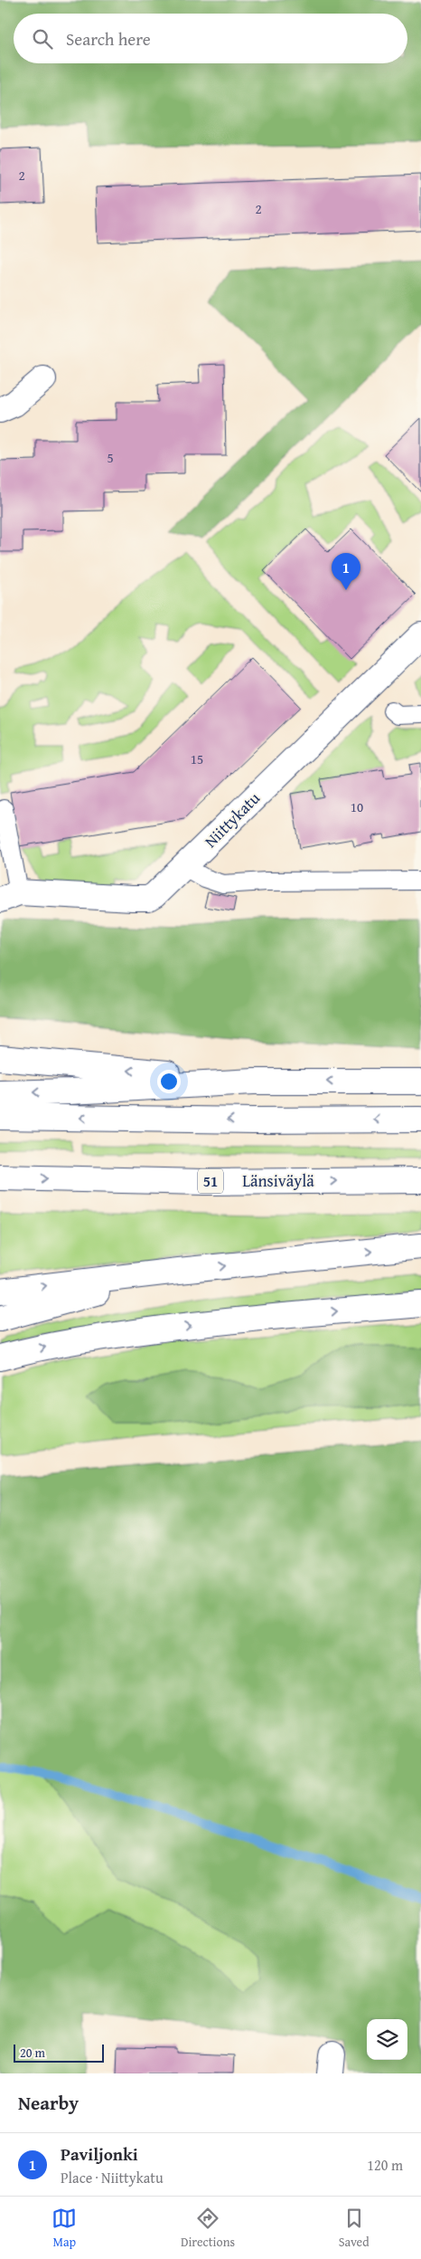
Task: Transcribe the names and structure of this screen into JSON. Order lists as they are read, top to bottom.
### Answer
{
  "streets": {
    "main road": ["Niittykatu", "51", "Länsiväylä"]
  },
  "house_numbers": [
    "2",
    "2",
    "5",
    "15",
    "10"
  ],
  "scale_bar": "20 m",
  "page": {
    "search": "Search here",
    "pins": "1",
    "scale": "20 m",
    "heading": "Nearby",
    "list": [
      {
        "mark": "1",
        "name": "Paviljonki",
        "note": "Place · Niittykatu",
        "value": "120 m"
      }
    ],
    "nav": ["Map", "Directions", "Saved"]
  }
}
